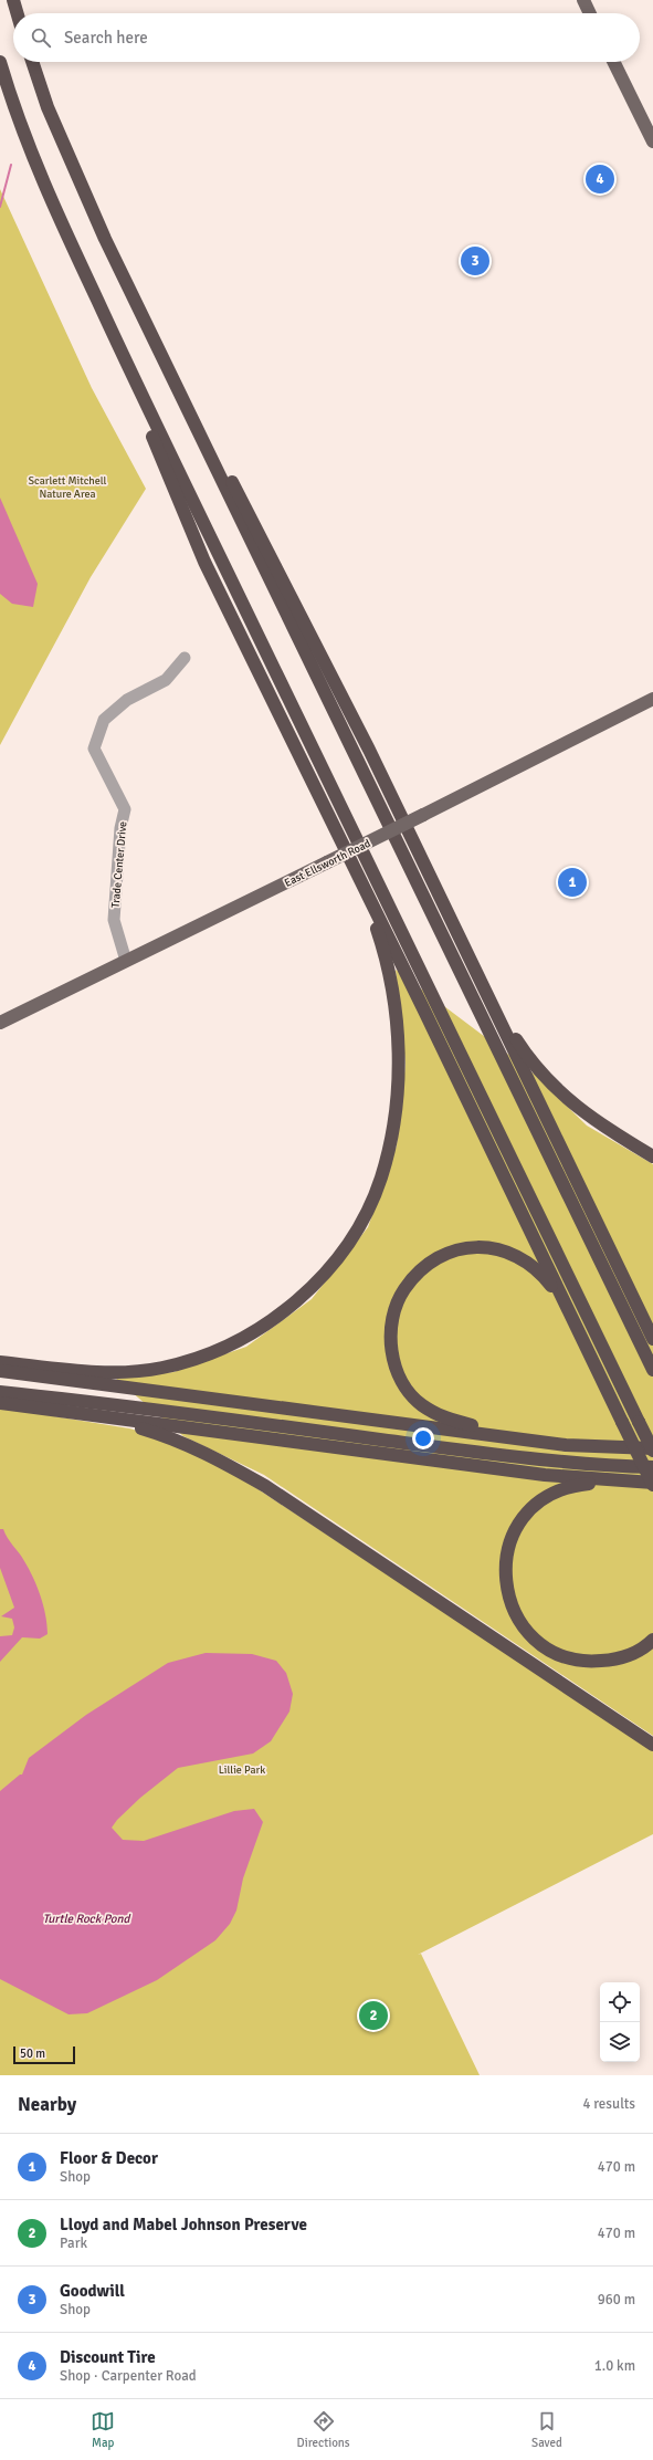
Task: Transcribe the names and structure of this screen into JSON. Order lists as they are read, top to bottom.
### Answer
{
  "streets": {
    "main road": ["East Ellsworth Road"],
    "street": ["Trade Center Drive"]
  },
  "crossings": [
    ["East Ellsworth Road", "Trade Center Drive"]
  ],
  "water": ["Turtle Rock Pond"],
  "parks": ["Scarlett Mitchell Nature Area", "Lillie Park"],
  "scale_bar": "50 m",
  "page": {
    "search": "Search here",
    "pins": [
      "4",
      "3",
      "1",
      "2"
    ],
    "scale": "50 m",
    "heading": ["Nearby", "4 results"],
    "list": [
      {
        "mark": "1",
        "name": "Floor & Decor",
        "note": "Shop",
        "value": "470 m"
      },
      {
        "mark": "2",
        "name": "Lloyd and Mabel Johnson Preserve",
        "note": "Park",
        "value": "470 m"
      },
      {
        "mark": "3",
        "name": "Goodwill",
        "note": "Shop",
        "value": "960 m"
      },
      {
        "mark": "4",
        "name": "Discount Tire",
        "note": "Shop · Carpenter Road",
        "value": "1.0 km"
      }
    ],
    "nav": ["Map", "Directions", "Saved"]
  }
}
